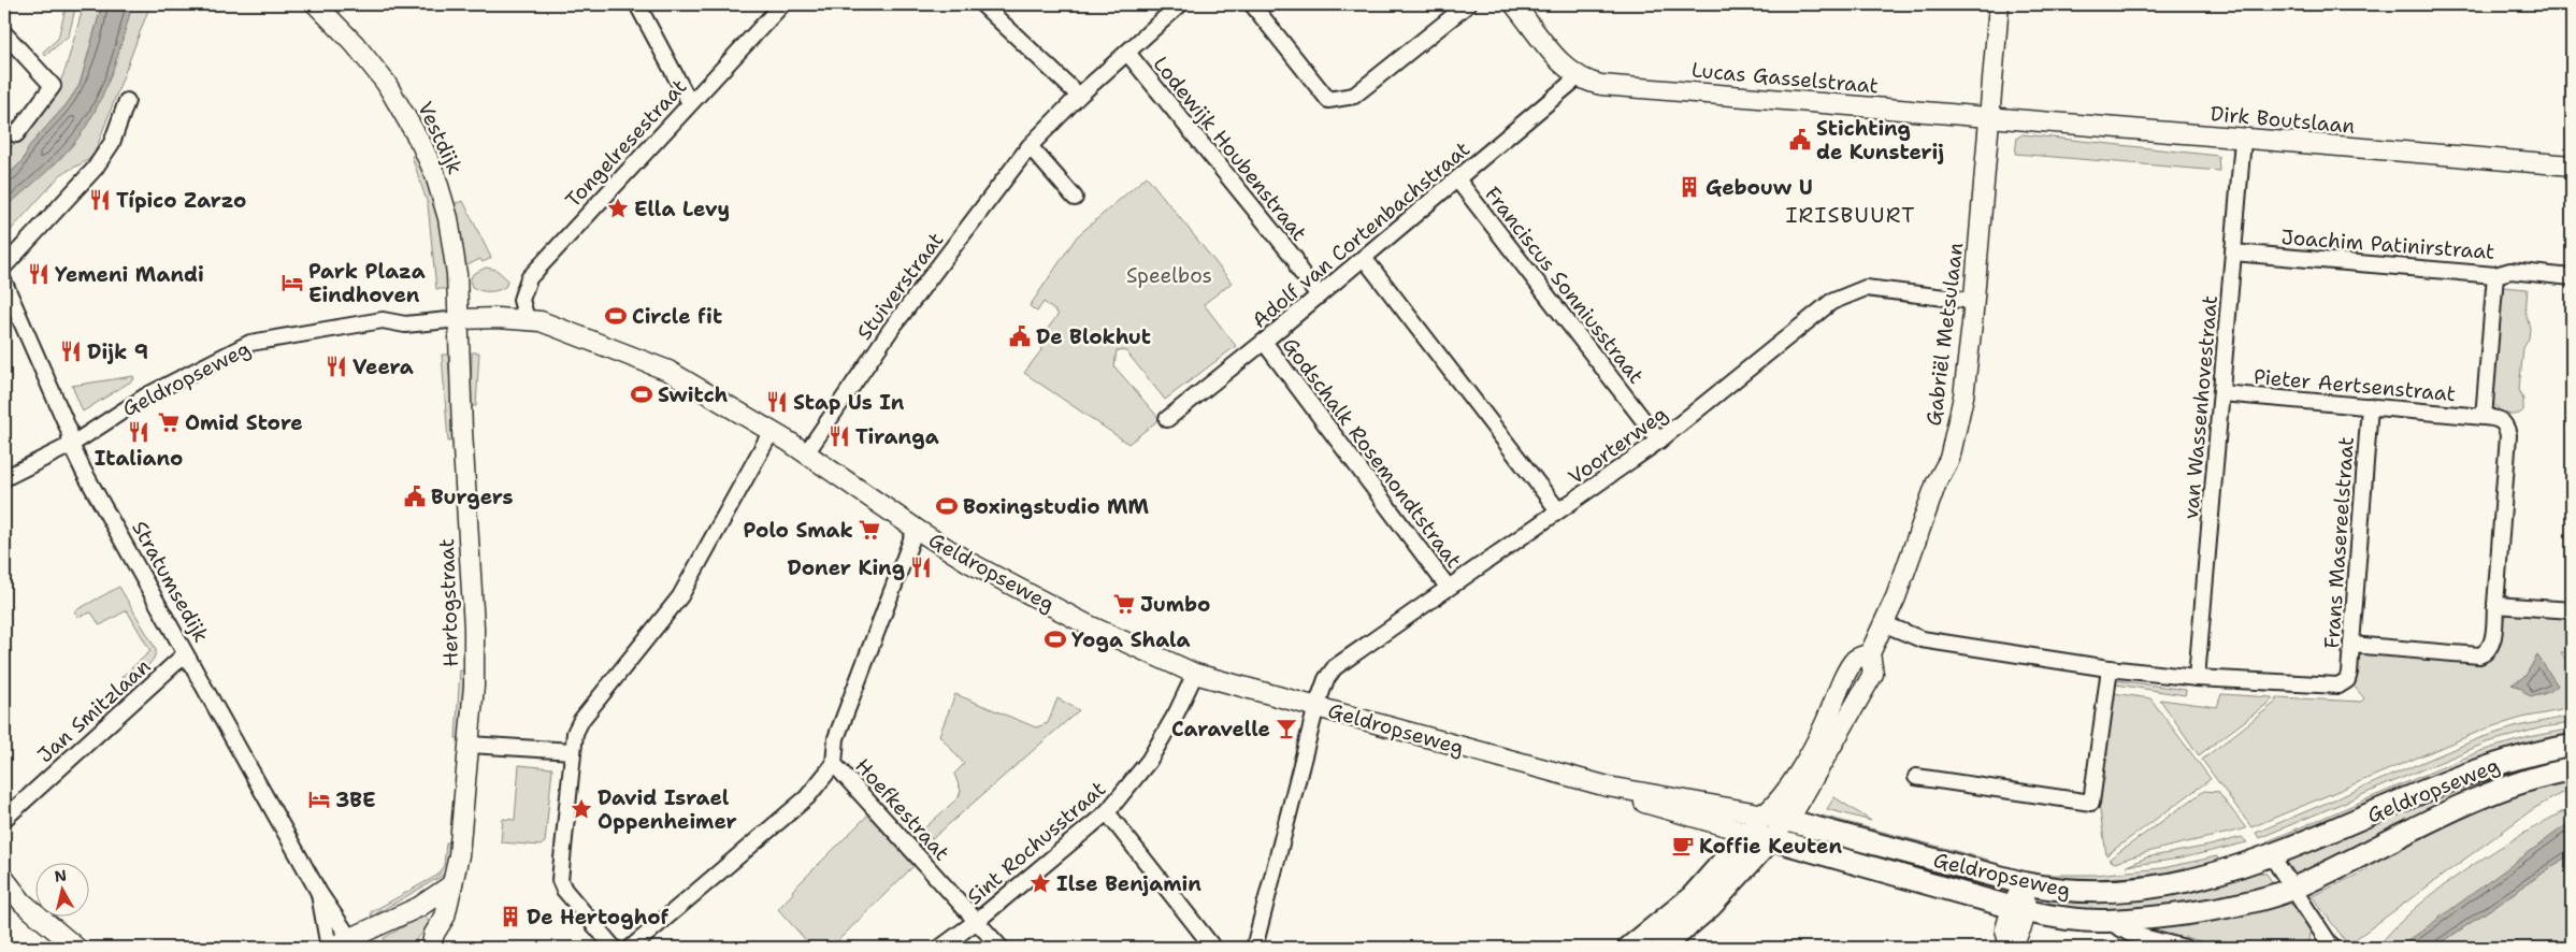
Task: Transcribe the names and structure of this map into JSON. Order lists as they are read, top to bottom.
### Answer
{
  "streets": {
    "main road": ["Geldropseweg"],
    "street": [
      "Lucas Gasselstraat",
      "Dirk Boutslaan",
      "Vestdijk",
      "Tongelresestraat",
      "Lodewijk Houbenstraat",
      "Adolf van Cortenbachstraat",
      "Joachim Patinirstraat",
      "Franciscus Sonniusstraat",
      "Stuiverstraat",
      "Gabriël Metsulaan",
      "Pieter Aertsenstraat",
      "van Wassenhovestraat",
      "Voorterweg",
      "Godschalk Rosemondtstraat",
      "Frans Masereelstraat",
      "Stratumsedijk",
      "Hertogstraat",
      "Jan Smitzlaan",
      "Hoefkestraat",
      "Sint Rochusstraat"
    ]
  },
  "crossings": [
    ["Lucas Gasselstraat", "Dirk Boutslaan"],
    ["Lucas Gasselstraat", "Adolf van Cortenbachstraat"],
    ["Lucas Gasselstraat", "Gabriël Metsulaan"],
    ["Dirk Boutslaan", "Gabriël Metsulaan"],
    ["Dirk Boutslaan", "van Wassenhovestraat"],
    ["Vestdijk", "Geldropseweg"],
    ["Vestdijk", "Hertogstraat"],
    ["Tongelresestraat", "Geldropseweg"],
    ["Lodewijk Houbenstraat", "Adolf van Cortenbachstraat"],
    ["Lodewijk Houbenstraat", "Stuiverstraat"],
    ["Adolf van Cortenbachstraat", "Franciscus Sonniusstraat"],
    ["Adolf van Cortenbachstraat", "Godschalk Rosemondtstraat"],
    ["Joachim Patinirstraat", "van Wassenhovestraat"],
    ["Franciscus Sonniusstraat", "Voorterweg"],
    ["Stuiverstraat", "Geldropseweg"],
    ["Gabriël Metsulaan", "Geldropseweg"],
    ["Gabriël Metsulaan", "Voorterweg"],
    ["Geldropseweg", "Voorterweg"],
    ["Geldropseweg", "Stratumsedijk"],
    ["Geldropseweg", "Hertogstraat"],
    ["Geldropseweg", "Hoefkestraat"],
    ["Geldropseweg", "Sint Rochusstraat"],
    ["Pieter Aertsenstraat", "van Wassenhovestraat"],
    ["Pieter Aertsenstraat", "Frans Masereelstraat"],
    ["van Wassenhovestraat", "Frans Masereelstraat"],
    ["Voorterweg", "Godschalk Rosemondtstraat"],
    ["Stratumsedijk", "Jan Smitzlaan"],
    ["Hoefkestraat", "Sint Rochusstraat"]
  ],
  "districts": ["IRISBUURT"],
  "parks": ["Speelbos"],
  "places": {
    "public building": ["Stichting de Kunsterij", "De Blokhut", "Burgers"],
    "building": ["Gebouw U", "De Hertoghof"],
    "restaurant": [
      "Típico Zarzo",
      "Yemeni Mandi",
      "Dijk 9",
      "Veera",
      "Stap Us In",
      "Italiano",
      "Tiranga",
      "Doner King"
    ],
    "place": ["Ella Levy", "David Israel Oppenheimer", "Ilse Benjamin"],
    "hotel": ["Park Plaza Eindhoven", "3BE"],
    "sports": [
      "Circle fit",
      "Switch",
      "Boxingstudio MM",
      "Yoga Shala"
    ],
    "supermarket": ["Omid Store", "Polo Smak", "Jumbo"],
    "bar": ["Caravelle"],
    "cafe": ["Koffie Keuten"]
  },
  "north": "top"
}
